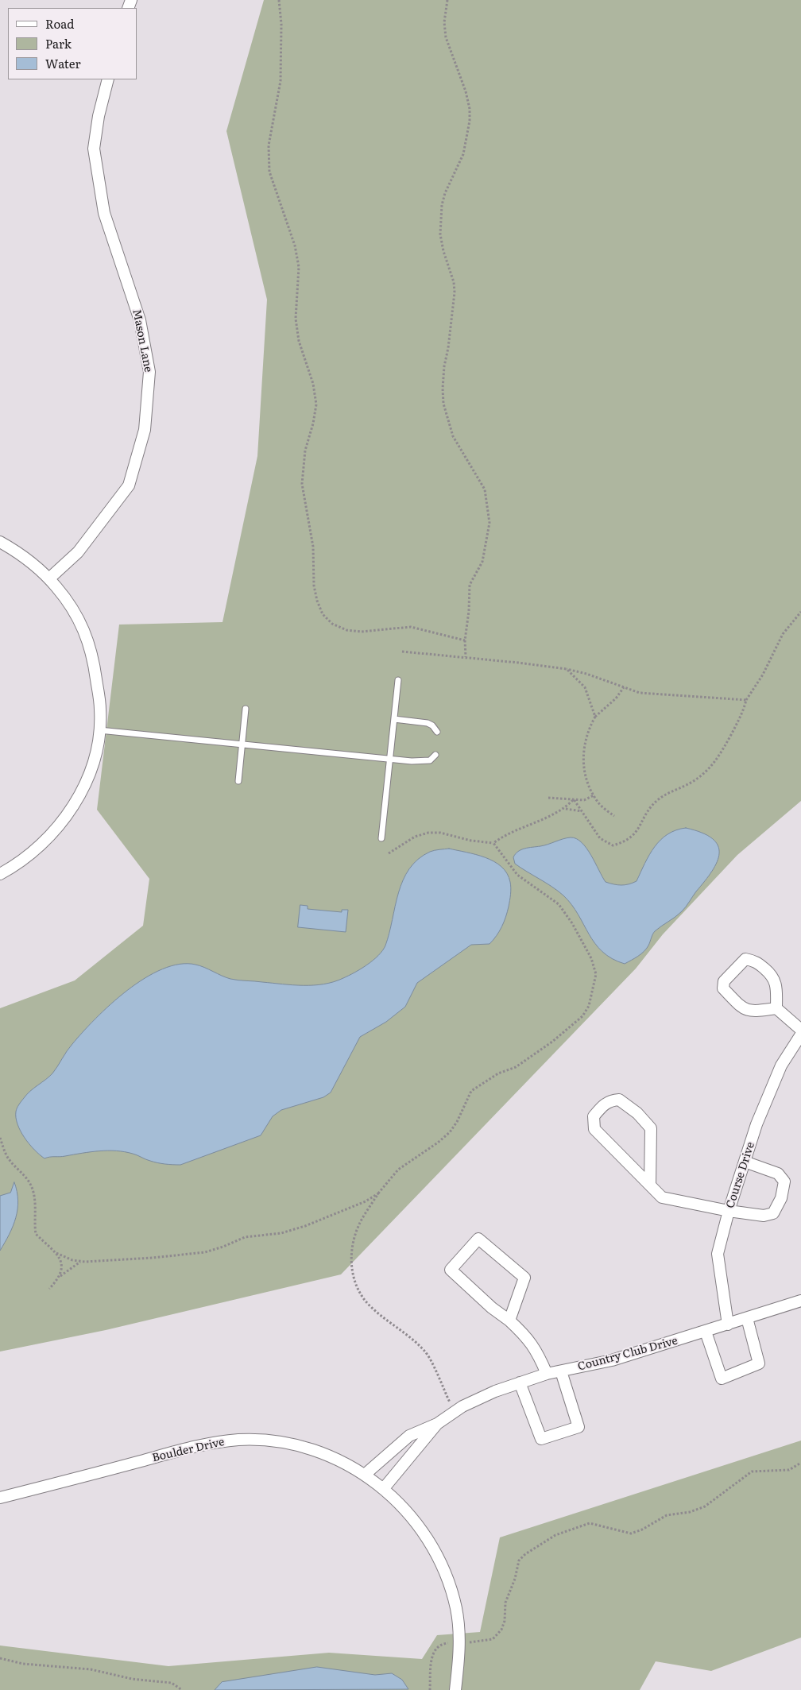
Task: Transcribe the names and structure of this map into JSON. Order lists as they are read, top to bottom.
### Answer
{
  "streets": {
    "street": [
      "Mason Lane",
      "Course Drive",
      "Country Club Drive",
      "Boulder Drive"
    ]
  },
  "crossings": [
    ["Course Drive", "Country Club Drive"],
    ["Country Club Drive", "Boulder Drive"]
  ],
  "legend": ["Road", "Park", "Water"]
}
